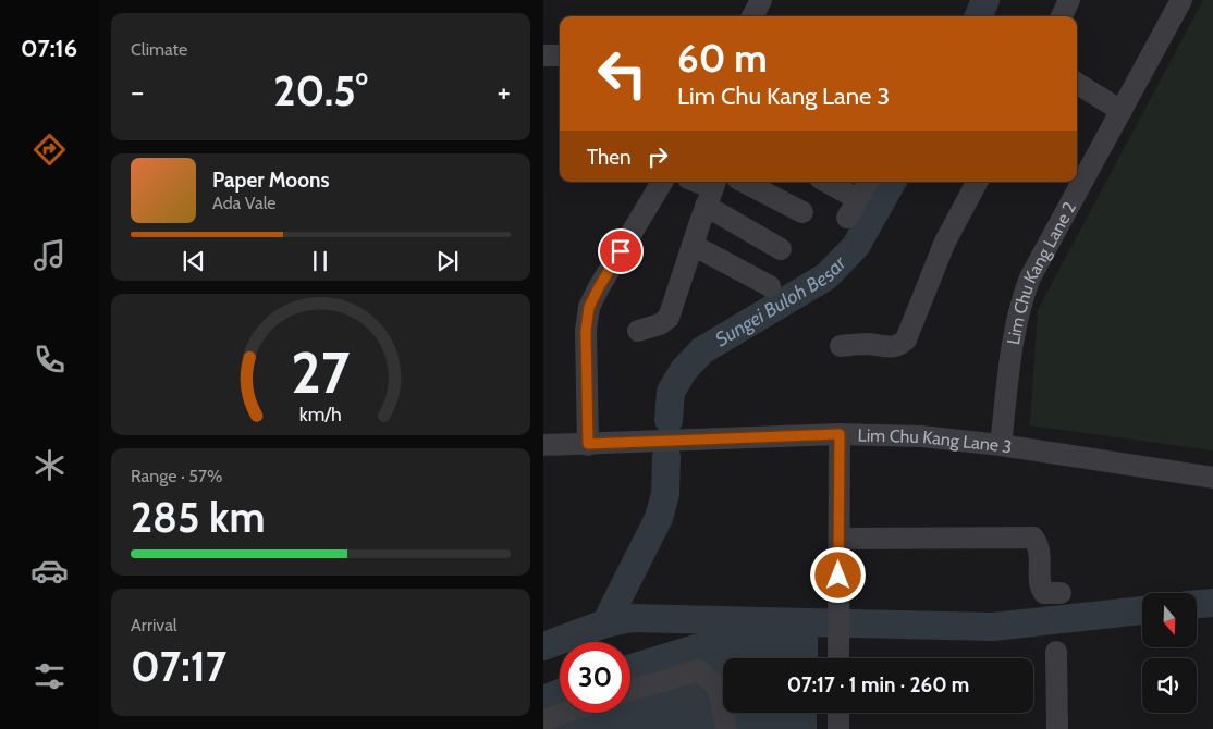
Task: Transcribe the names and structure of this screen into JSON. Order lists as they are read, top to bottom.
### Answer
{
  "streets": {
    "street": ["Lim Chu Kang Lane 2", "Lim Chu Kang Lane 3"]
  },
  "crossings": [
    ["Lim Chu Kang Lane 2", "Lim Chu Kang Lane 3"]
  ],
  "water": ["Sungei Buloh Besar"],
  "north": "bottom",
  "page": {
    "tabs": "07:16",
    "tile": [
      "Climate",
      ["Range · 57%", "285 km"],
      ["Arrival", "07:17"]
    ],
    "turn": ["60 m", "Lim Chu Kang Lane 3"],
    "heat": ["−", "20.5°", "+"],
    "then": "Then",
    "song": ["Paper Moons", "Ada Vale"],
    "limit": "30",
    "trip": "07:17 · 1 min · 260 m",
    "gauge": ["27", "km/h"]
  }
}
